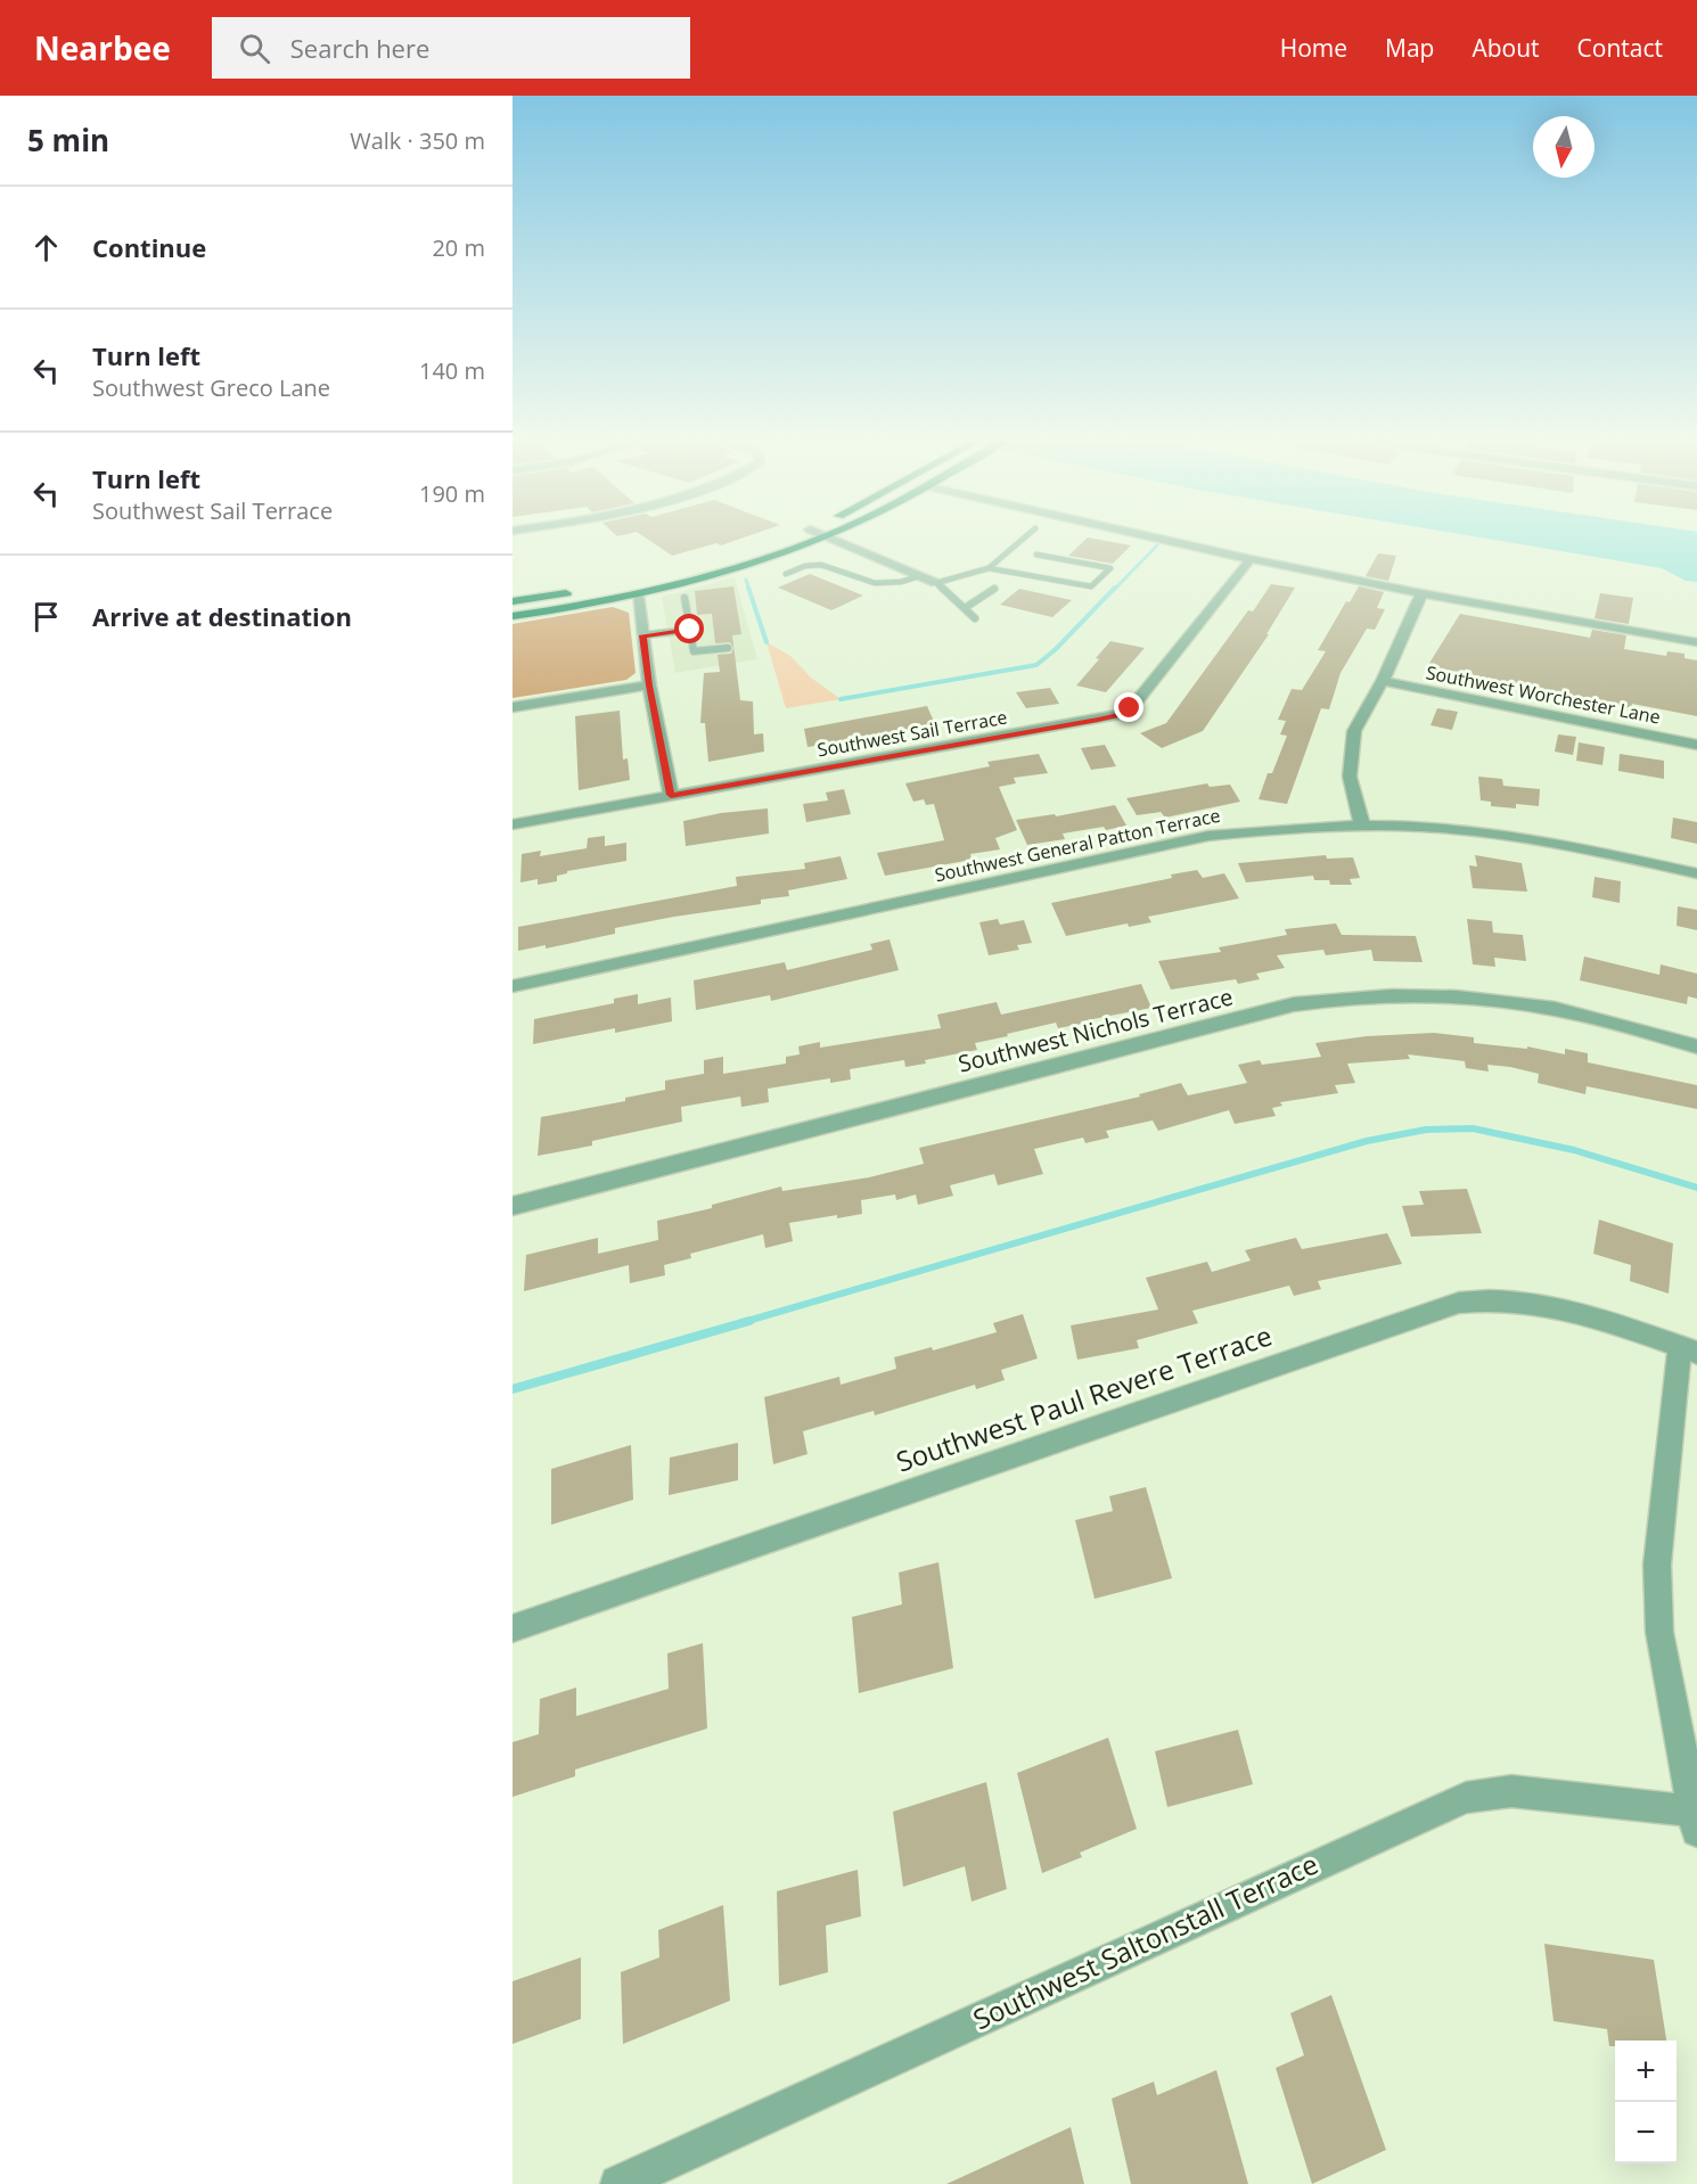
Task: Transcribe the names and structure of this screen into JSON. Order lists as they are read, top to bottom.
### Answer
{
  "streets": {
    "street": [
      "Southwest Worchester Lane",
      "Southwest Sail Terrace",
      "Southwest General Patton Terrace",
      "Southwest Nichols Terrace",
      "Southwest Paul Revere Terrace",
      "Southwest Saltonstall Terrace"
    ]
  },
  "north": "bottom",
  "page": {
    "header": "Nearbee",
    "search": "Search here",
    "nav": [
      "Home",
      "Map",
      "About",
      "Contact"
    ],
    "heading": ["5 min", "Walk · 350 m"],
    "list": [
      ["Continue", "20 m"],
      ["Turn left", "Southwest Greco Lane", "140 m"],
      ["Turn left", "Southwest Sail Terrace", "190 m"],
      "Arrive at destination"
    ],
    "map_buttons": ["+", "−"]
  }
}
